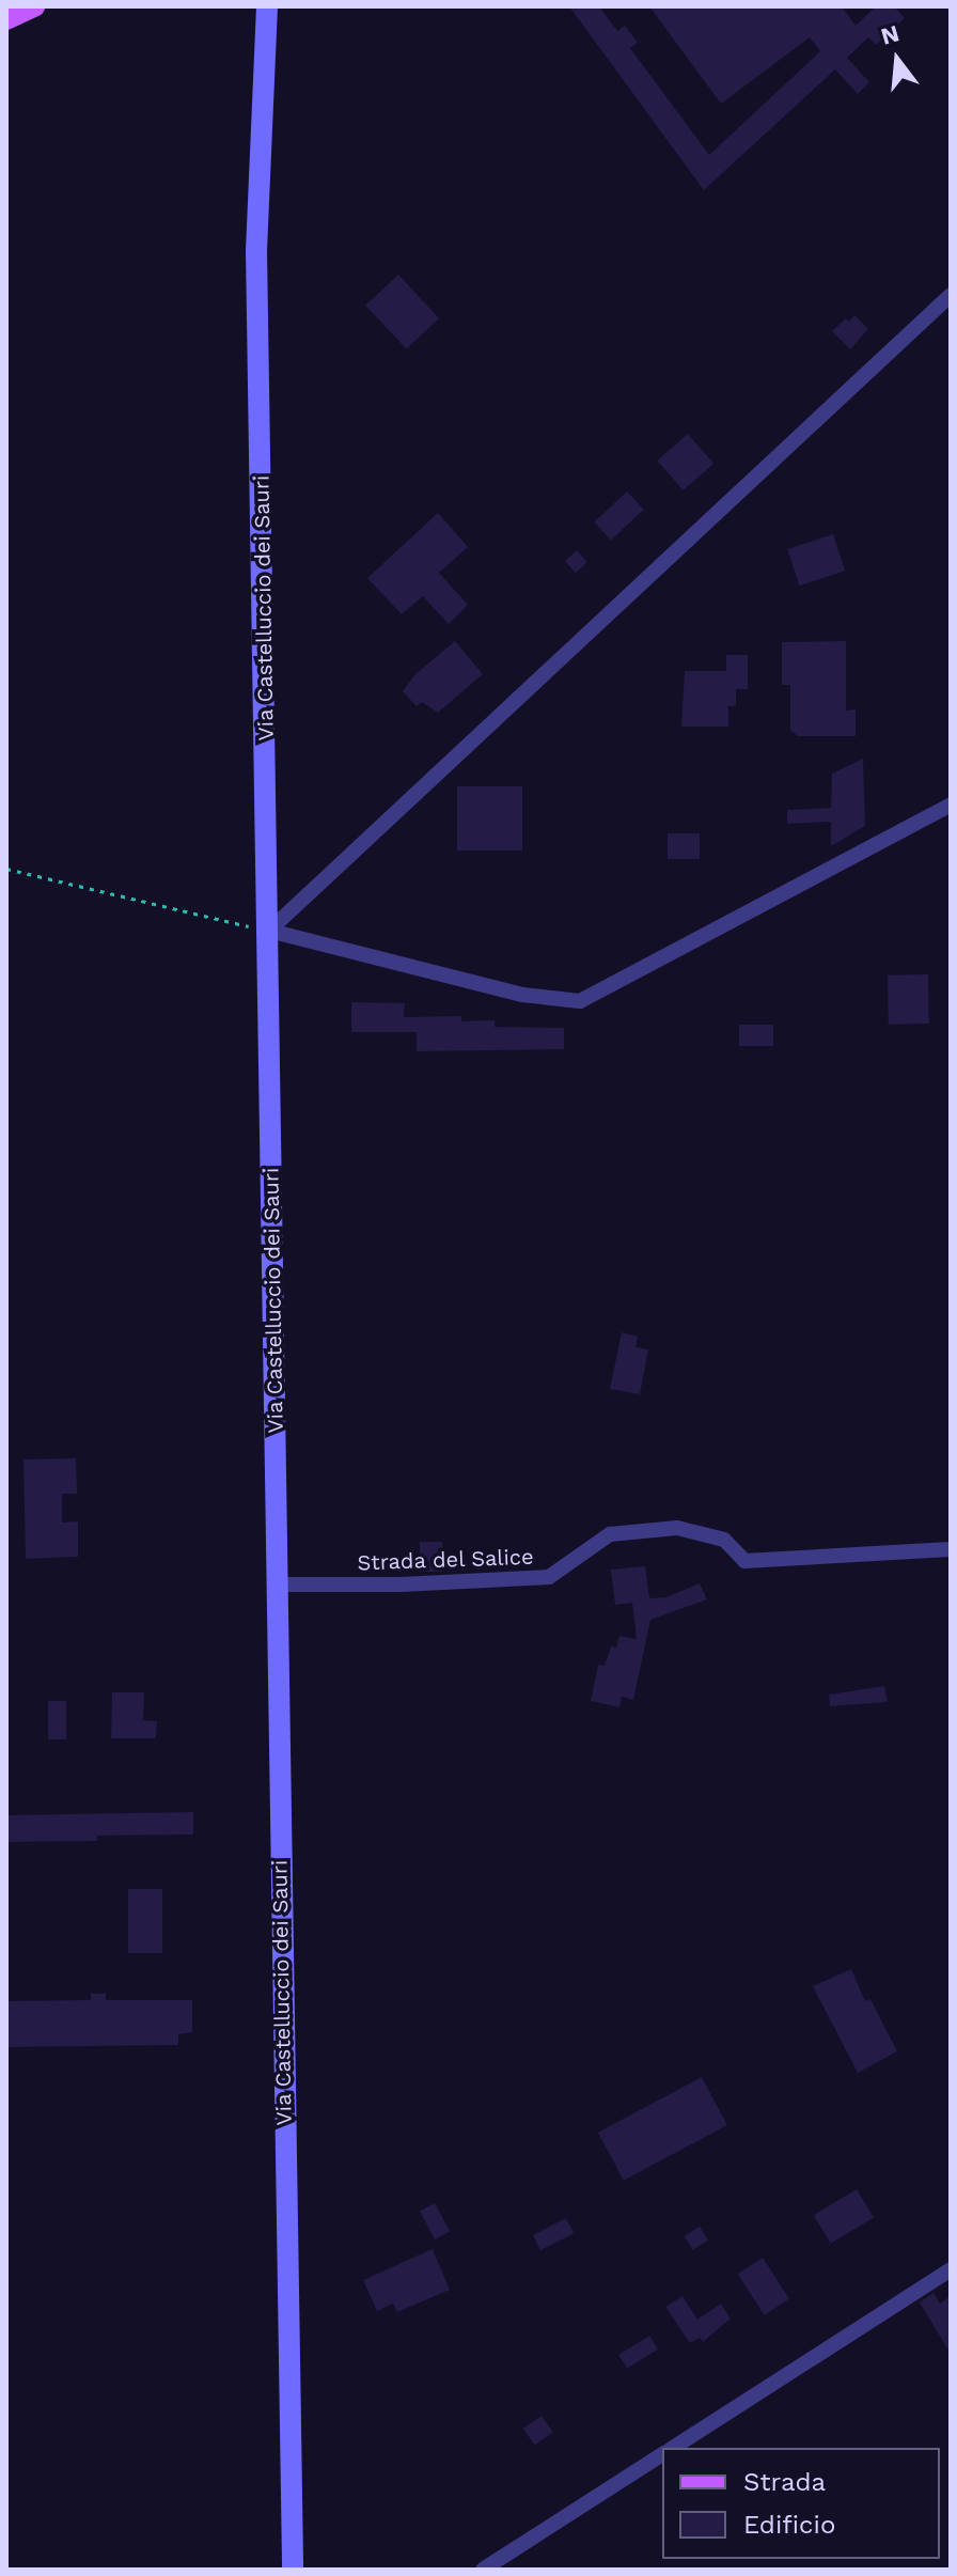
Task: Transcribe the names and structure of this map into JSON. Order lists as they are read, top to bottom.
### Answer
{
  "streets": {
    "street": ["Via Castelluccio dei Sauri", "Strada del Salice"]
  },
  "crossings": [
    ["Via Castelluccio dei Sauri", "Strada del Salice"]
  ],
  "legend": ["Strada", "Edificio"],
  "north": "top"
}
